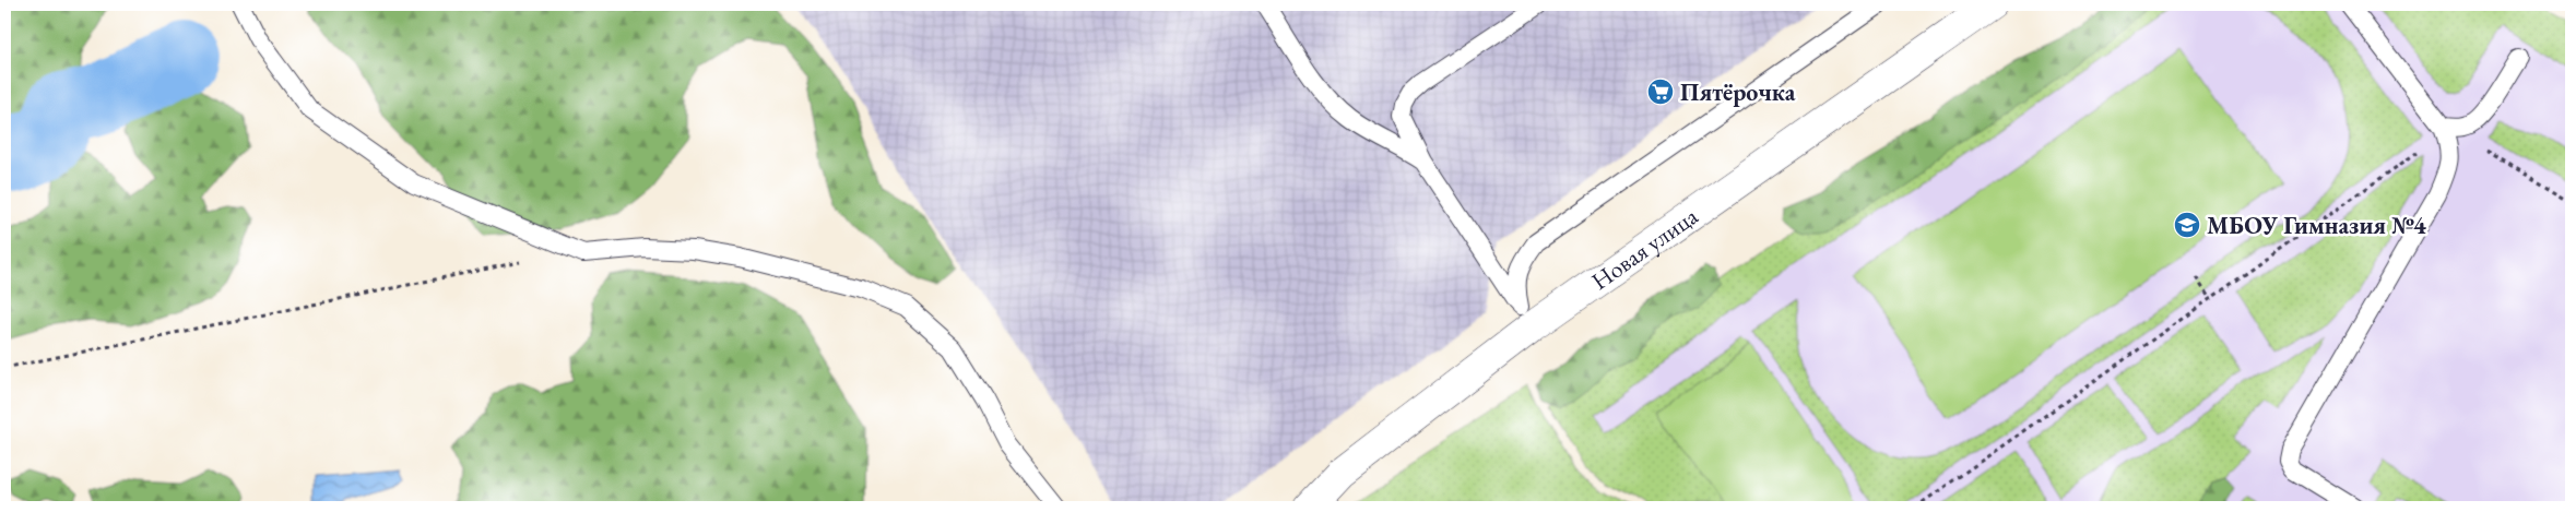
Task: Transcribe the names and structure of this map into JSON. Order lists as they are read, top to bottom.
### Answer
{
  "streets": {
    "street": ["Новая улица"]
  },
  "places": {
    "supermarket": ["Пятёрочка"],
    "school or university": ["МБОУ Гимназия №4"]
  }
}
